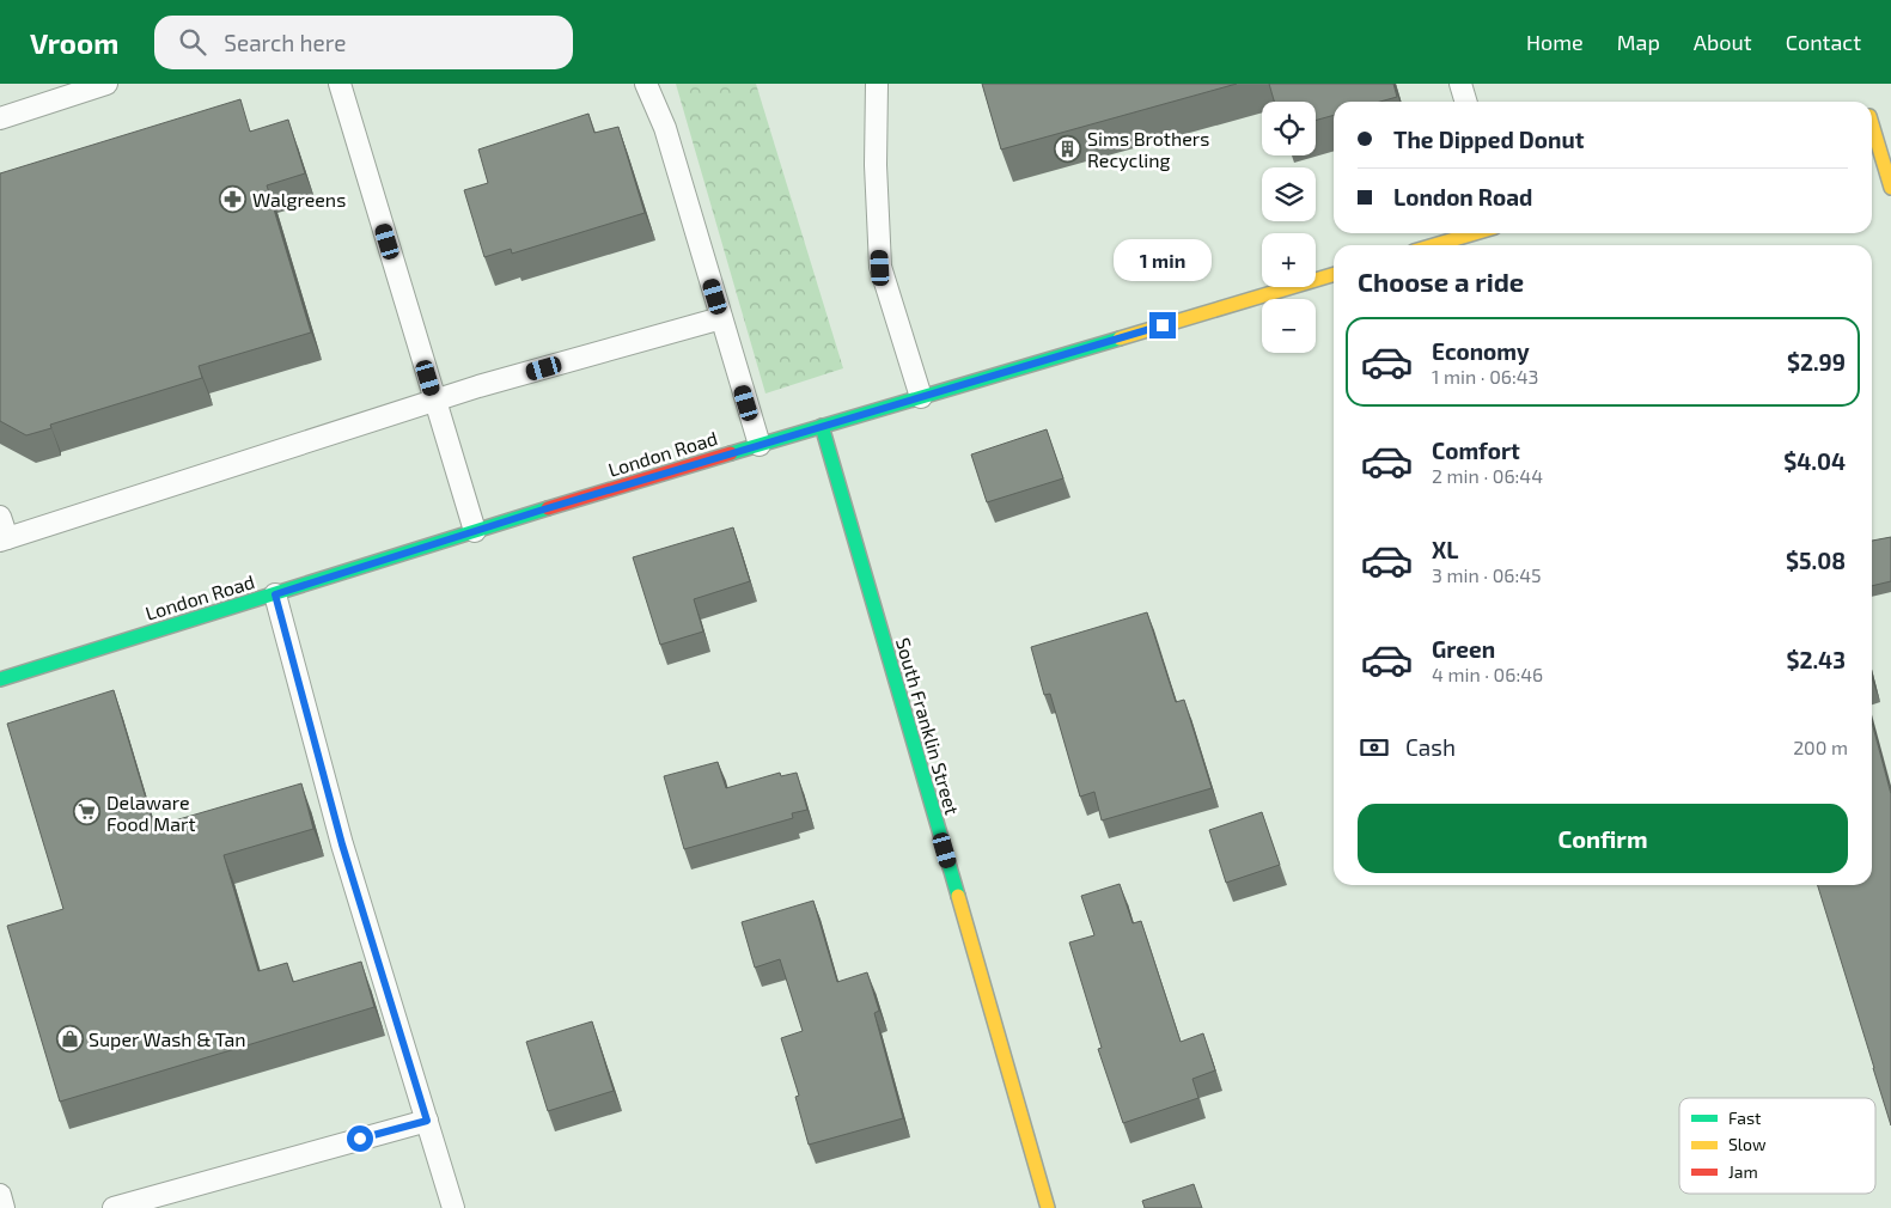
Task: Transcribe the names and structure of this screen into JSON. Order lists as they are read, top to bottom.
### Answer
{
  "streets": {
    "street": ["London Road", "South Franklin Street"]
  },
  "crossings": [
    ["London Road", "South Franklin Street"]
  ],
  "places": {
    "building": ["Sims Brothers Recycling"],
    "pharmacy": ["Walgreens"],
    "supermarket": ["Delaware Food Mart"],
    "shop": ["Super Wash & Tan"]
  },
  "legend": ["Fast", "Slow", "Jam"],
  "page": {
    "header": "Vroom",
    "search": "Search here",
    "nav": [
      "Home",
      "Map",
      "About",
      "Contact"
    ],
    "map_buttons": ["+", "−"],
    "banner": ["The Dipped Donut", "London Road"],
    "bubble": "1 min",
    "heading": "Choose a ride",
    "list": [
      {
        "name": "Economy",
        "note": "1 min · 06:43",
        "value": "$2.99"
      },
      {
        "name": "Comfort",
        "note": "2 min · 06:44",
        "value": "$4.04"
      },
      {
        "name": "XL",
        "note": "3 min · 06:45",
        "value": "$5.08"
      },
      {
        "name": "Green",
        "note": "4 min · 06:46",
        "value": "$2.43"
      }
    ],
    "pay": ["Cash", "200 m"],
    "buttons": "Confirm"
  }
}
